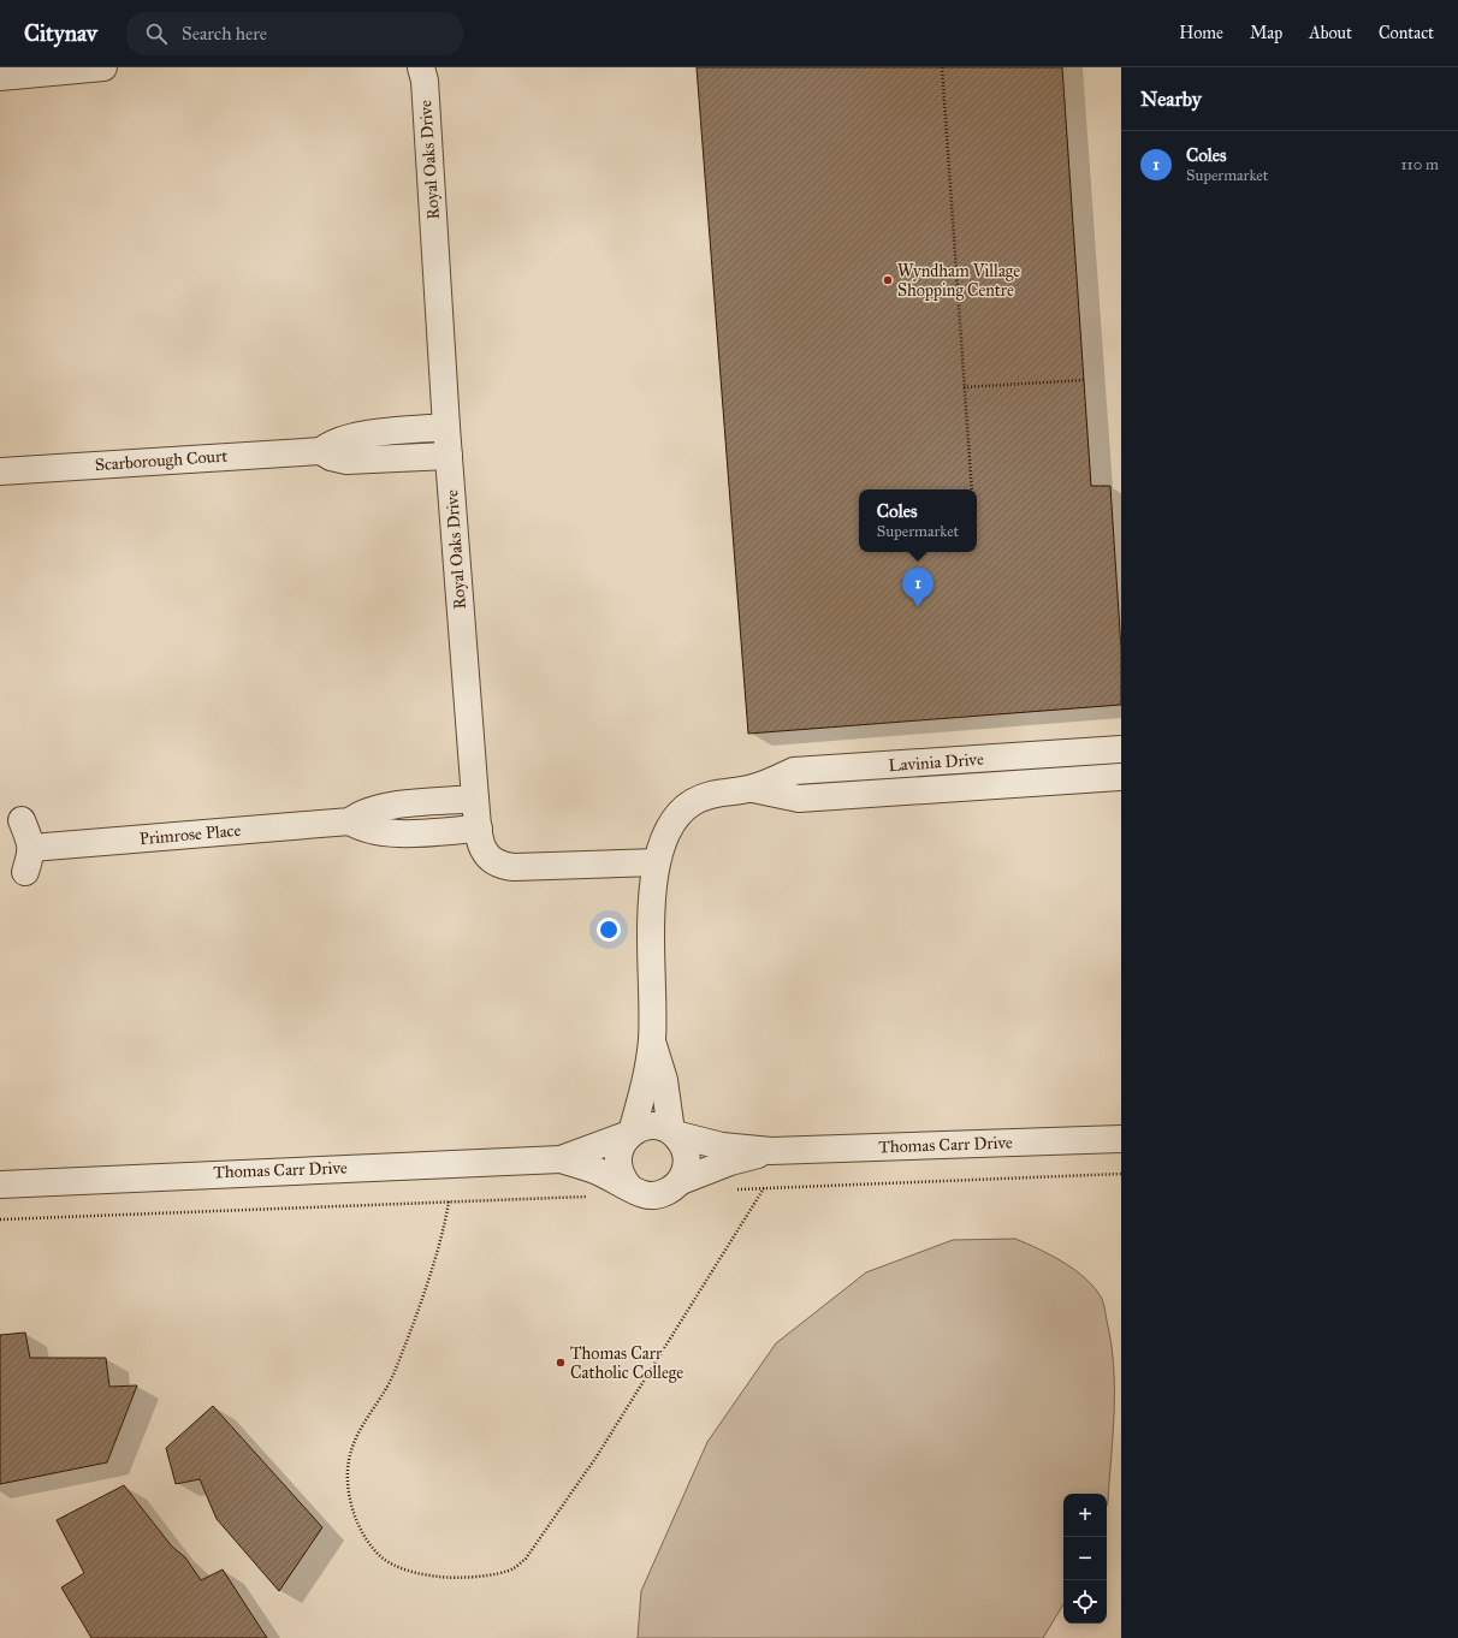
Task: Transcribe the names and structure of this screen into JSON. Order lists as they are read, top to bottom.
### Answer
{
  "streets": {
    "street": [
      "Royal Oaks Drive",
      "Scarborough Court",
      "Lavinia Drive",
      "Primrose Place",
      "Thomas Carr Drive"
    ]
  },
  "crossings": [
    ["Royal Oaks Drive", "Scarborough Court"],
    ["Royal Oaks Drive", "Lavinia Drive"],
    ["Royal Oaks Drive", "Primrose Place"],
    ["Lavinia Drive", "Thomas Carr Drive"]
  ],
  "places": ["Wyndham Village Shopping Centre", "Thomas Carr Catholic College"],
  "page": {
    "header": "Citynav",
    "search": "Search here",
    "nav": [
      "Home",
      "Map",
      "About",
      "Contact"
    ],
    "heading": "Nearby",
    "list": [
      {
        "mark": "1",
        "name": "Coles",
        "note": "Supermarket",
        "value": "110 m"
      }
    ],
    "popup": ["Coles", "Supermarket"],
    "pins": "1",
    "map_buttons": ["+", "−"]
  }
}
